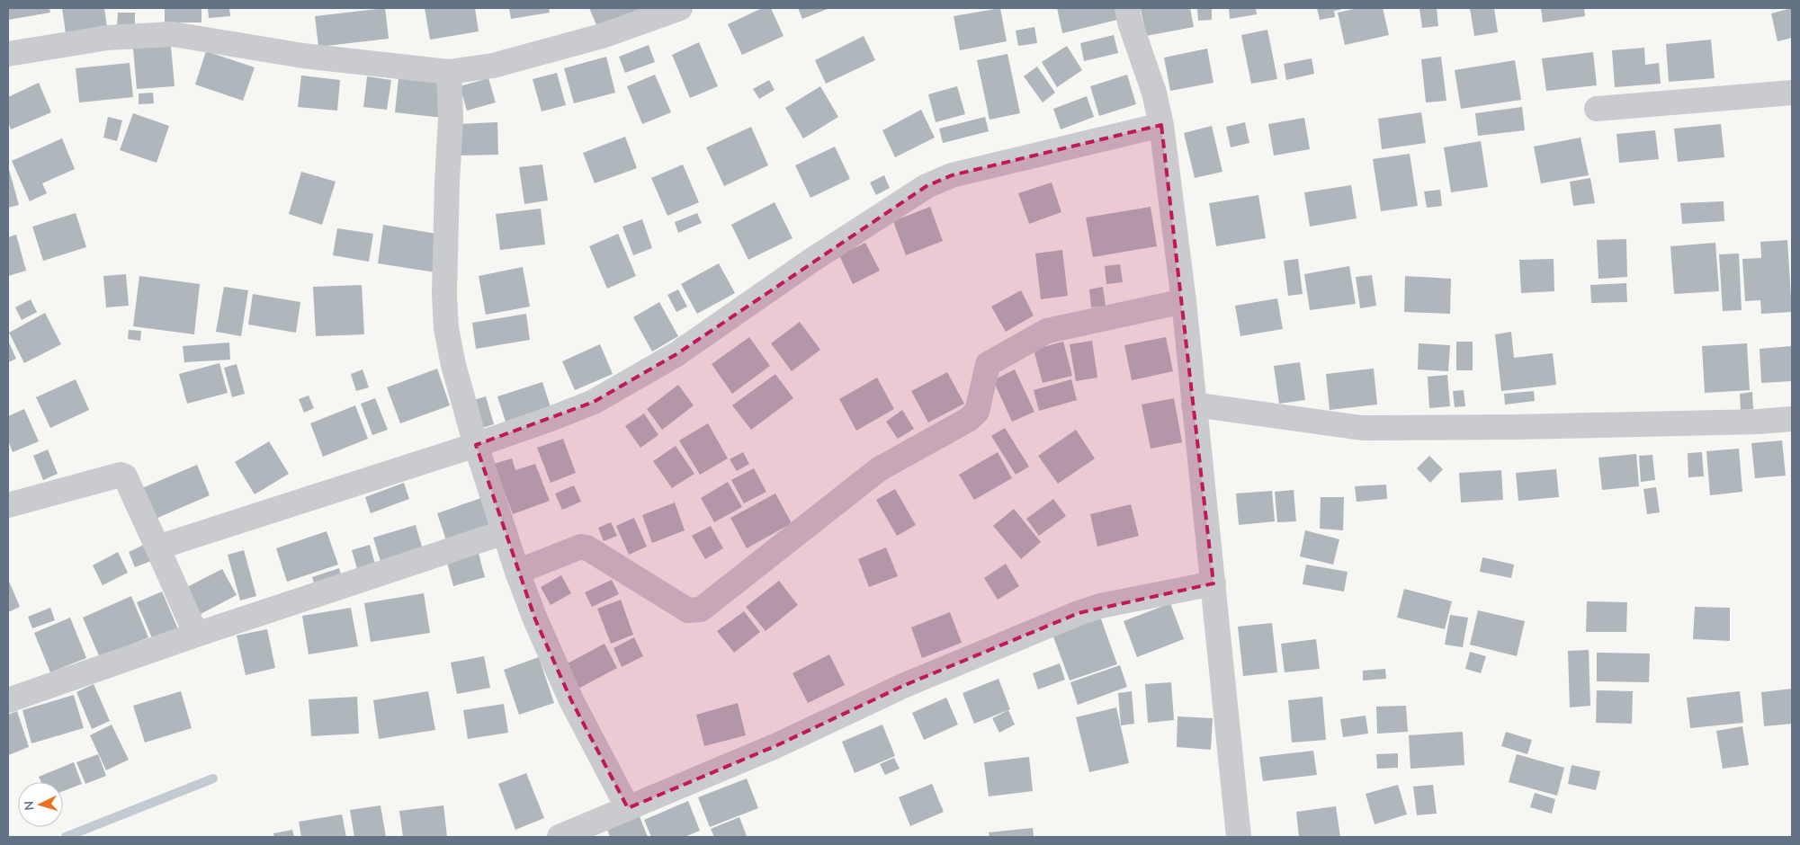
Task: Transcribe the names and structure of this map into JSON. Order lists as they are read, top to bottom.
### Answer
{
  "north": "left"
}
